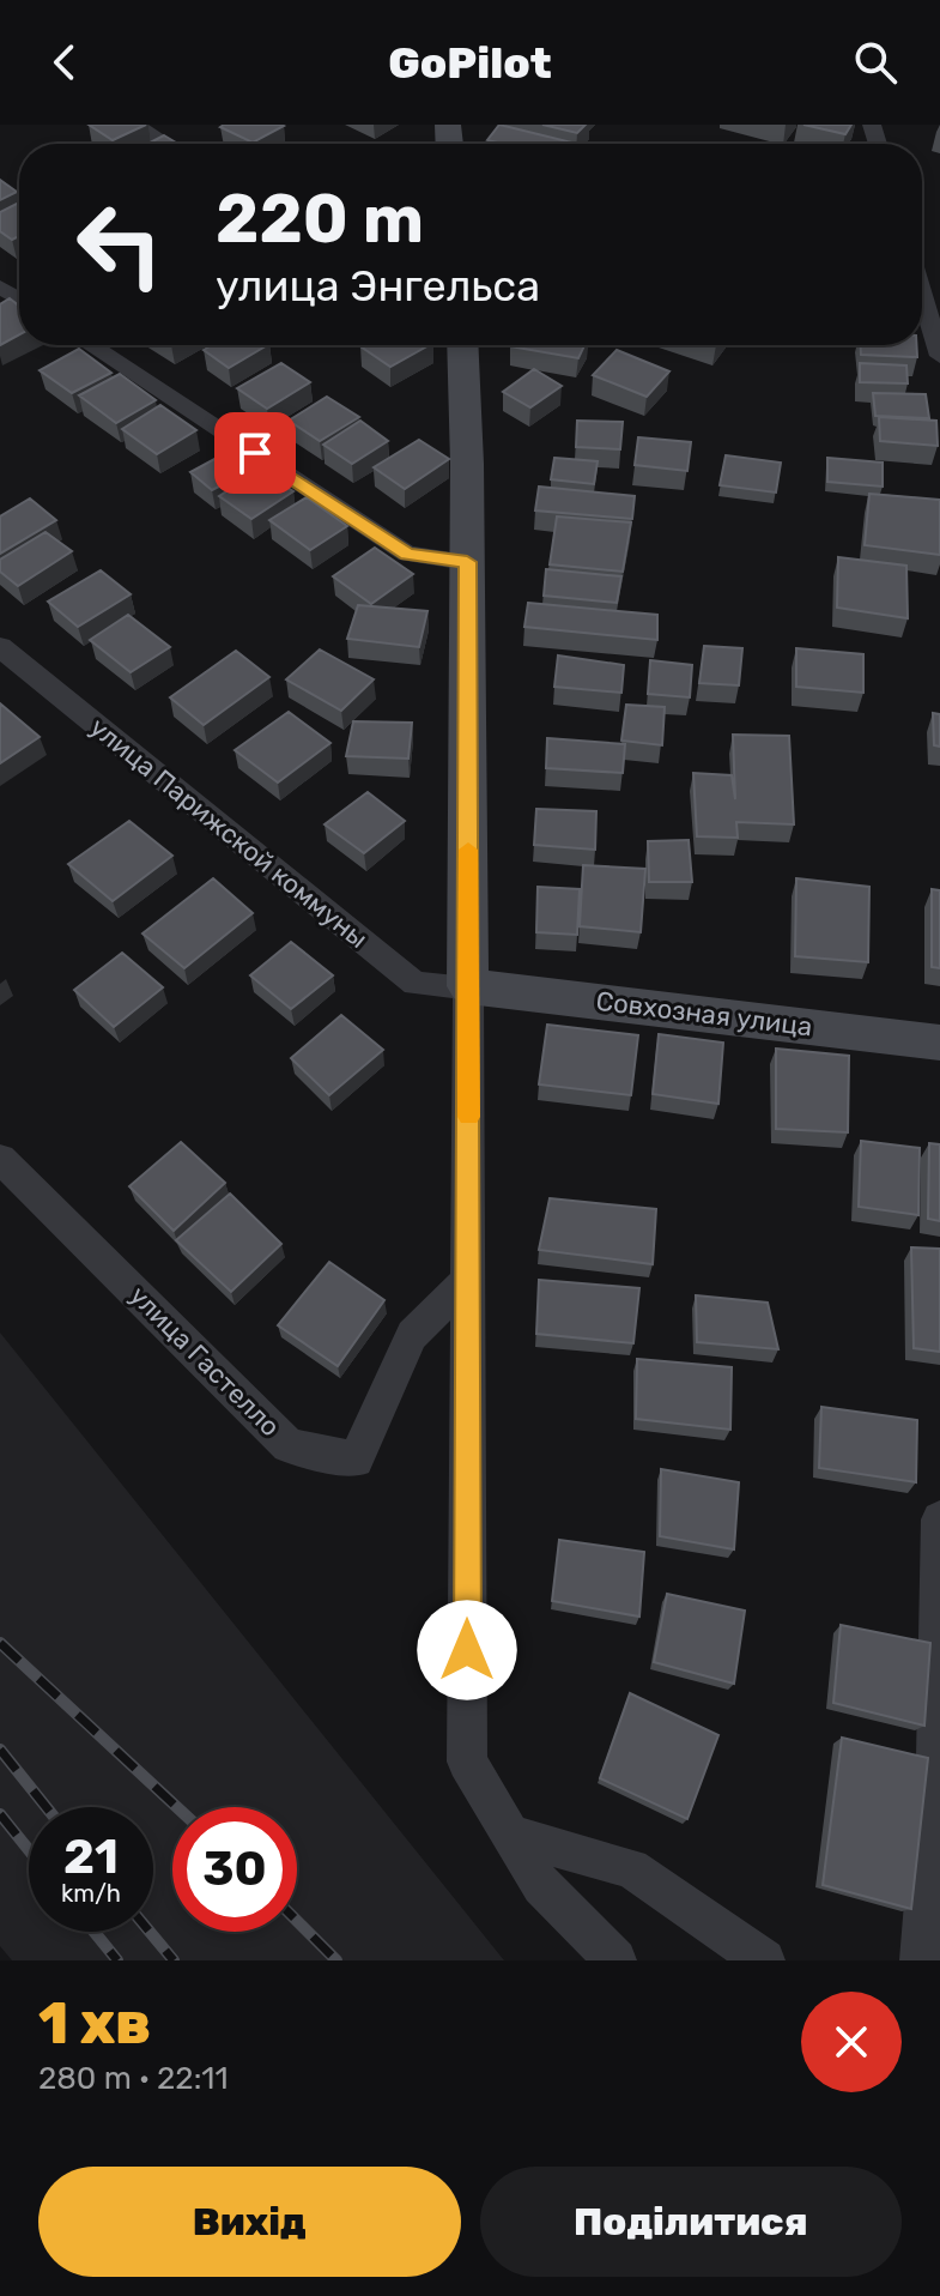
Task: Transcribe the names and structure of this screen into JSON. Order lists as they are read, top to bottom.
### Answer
{
  "streets": {
    "main road": ["Совхозная улица"],
    "street": ["улица Парижской коммуны", "улица Гастелло"]
  },
  "crossings": [
    ["улица Парижской коммуны", "Совхозная улица"]
  ],
  "page": {
    "header": "GoPilot",
    "turn": ["220 m", "улица Энгельса"],
    "speed": "21 km/h",
    "limit": "30",
    "heading": ["1 хв", "280 m · 22:11"],
    "buttons": ["Вихід", "Поділитися"]
  }
}
